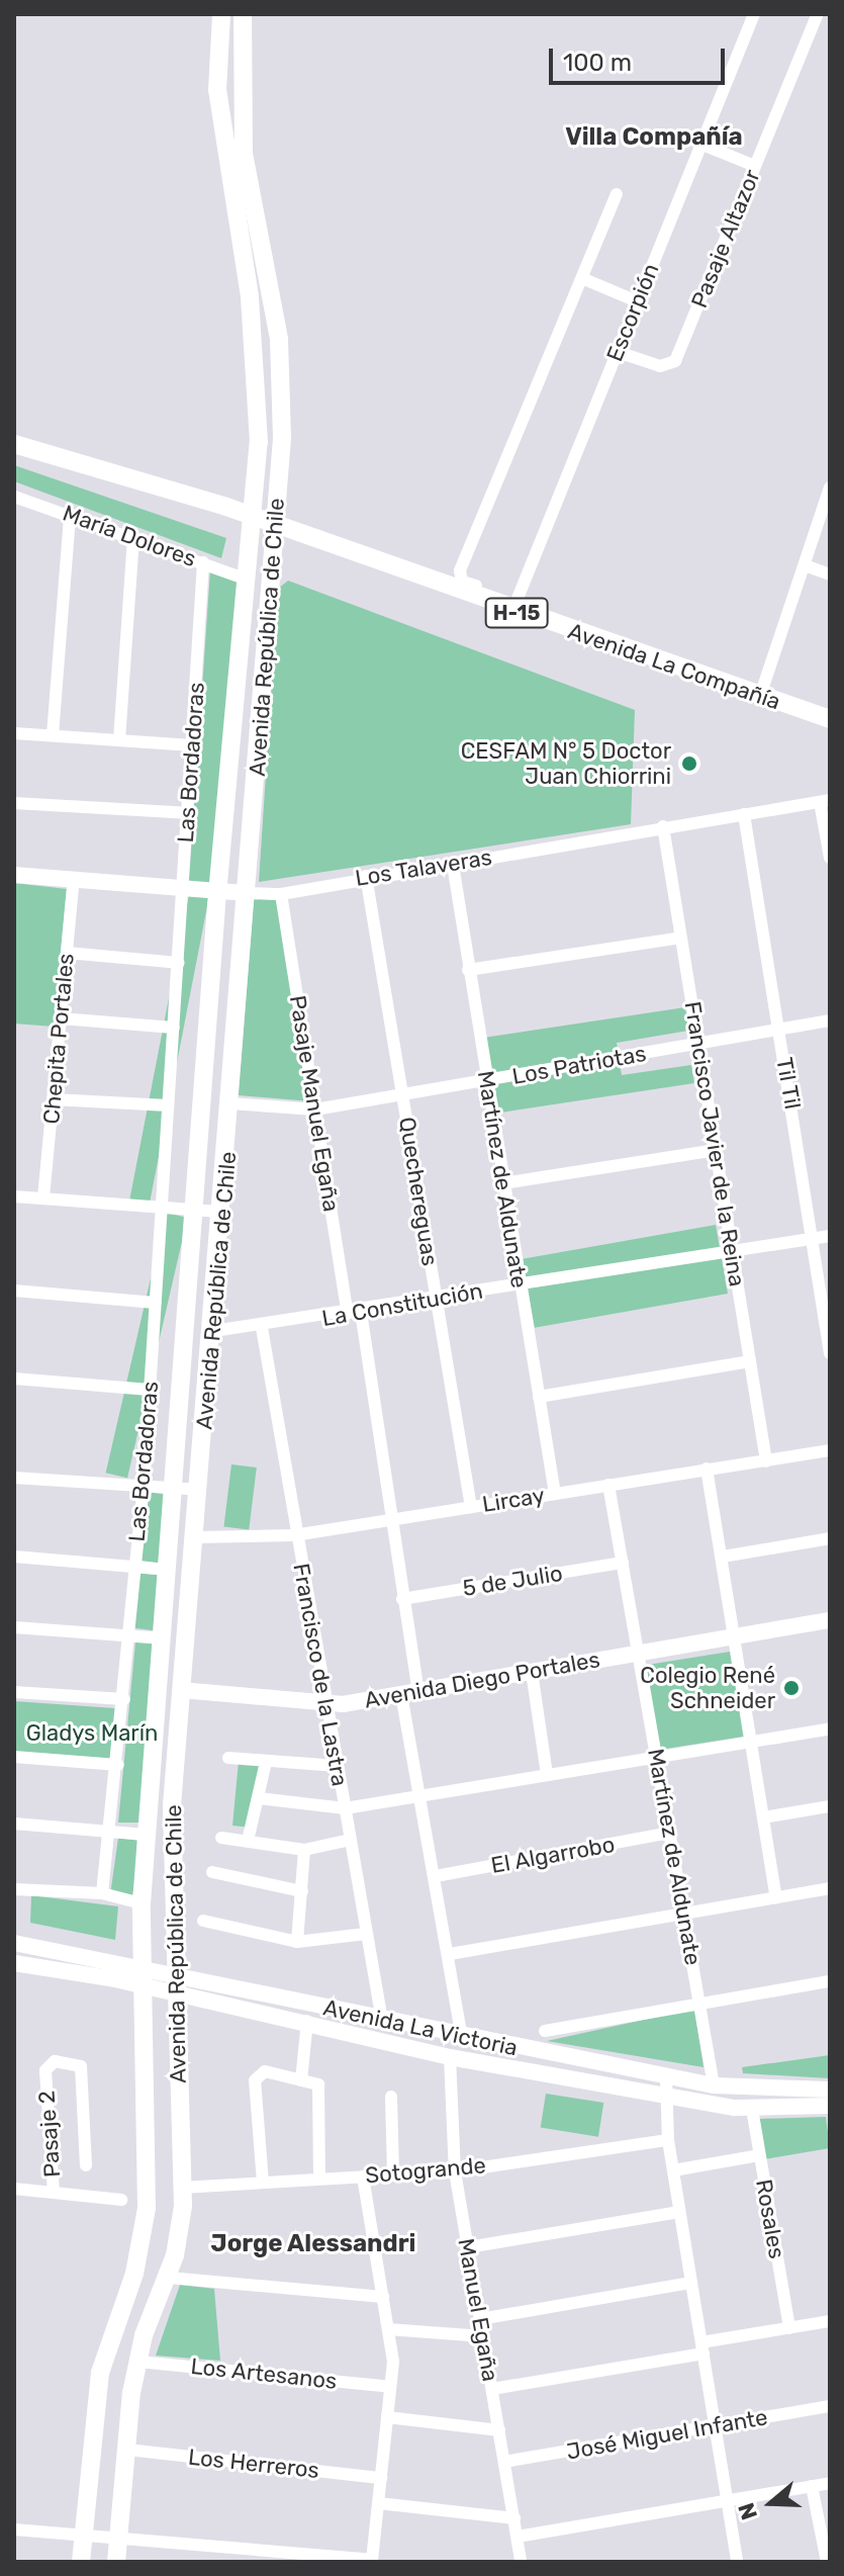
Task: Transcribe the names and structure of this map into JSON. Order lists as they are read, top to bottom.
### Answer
{
  "streets": {
    "main road": [
      "H-15",
      "Avenida República de Chile",
      "Avenida La Compañía",
      "Los Talaveras",
      "Avenida Diego Portales",
      "Avenida La Victoria"
    ],
    "street": [
      "Pasaje Altazor",
      "Escorpión",
      "María Dolores",
      "Las Bordadoras",
      "Chepita Portales",
      "Los Patriotas",
      "Til Til",
      "Pasaje Manuel Egaña",
      "Francisco Javier de la Reina",
      "Martínez de Aldunate",
      "Quechereguas",
      "La Constitución",
      "Lircay",
      "5 de Julio",
      "Francisco de la Lastra",
      "El Algarrobo",
      "Pasaje 2",
      "Sotogrande",
      "Rosales",
      "Manuel Egaña",
      "Los Artesanos",
      "José Miguel Infante",
      "Los Herreros"
    ]
  },
  "crossings": [
    ["Pasaje Altazor", "Escorpión"],
    ["Escorpión", "Avenida La Compañía"],
    ["María Dolores", "Avenida República de Chile"],
    ["María Dolores", "Las Bordadoras"],
    ["Avenida República de Chile", "Avenida La Compañía"],
    ["Avenida República de Chile", "Los Talaveras"],
    ["Avenida República de Chile", "Los Patriotas"],
    ["Avenida República de Chile", "La Constitución"],
    ["Avenida República de Chile", "Lircay"],
    ["Avenida República de Chile", "Avenida Diego Portales"],
    ["Avenida República de Chile", "Avenida La Victoria"],
    ["Avenida República de Chile", "Sotogrande"],
    ["Avenida República de Chile", "Los Artesanos"],
    ["Avenida República de Chile", "Los Herreros"],
    ["Las Bordadoras", "Los Talaveras"],
    ["Los Talaveras", "Chepita Portales"],
    ["Los Talaveras", "Til Til"],
    ["Los Talaveras", "Pasaje Manuel Egaña"],
    ["Los Talaveras", "Francisco Javier de la Reina"],
    ["Los Talaveras", "Martínez de Aldunate"],
    ["Los Talaveras", "Quechereguas"],
    ["Los Patriotas", "Til Til"],
    ["Los Patriotas", "Pasaje Manuel Egaña"],
    ["Los Patriotas", "Francisco Javier de la Reina"],
    ["Los Patriotas", "Martínez de Aldunate"],
    ["Los Patriotas", "Quechereguas"],
    ["Til Til", "La Constitución"],
    ["Pasaje Manuel Egaña", "La Constitución"],
    ["Pasaje Manuel Egaña", "Lircay"],
    ["Pasaje Manuel Egaña", "5 de Julio"],
    ["Pasaje Manuel Egaña", "Avenida Diego Portales"],
    ["Pasaje Manuel Egaña", "El Algarrobo"],
    ["Pasaje Manuel Egaña", "Avenida La Victoria"],
    ["Francisco Javier de la Reina", "La Constitución"],
    ["Francisco Javier de la Reina", "Lircay"],
    ["Martínez de Aldunate", "La Constitución"],
    ["Martínez de Aldunate", "Lircay"],
    ["Martínez de Aldunate", "5 de Julio"],
    ["Martínez de Aldunate", "Avenida Diego Portales"],
    ["Martínez de Aldunate", "El Algarrobo"],
    ["Martínez de Aldunate", "Avenida La Victoria"],
    ["Quechereguas", "La Constitución"],
    ["Quechereguas", "Lircay"],
    ["La Constitución", "Francisco de la Lastra"],
    ["Lircay", "Francisco de la Lastra"],
    ["Francisco de la Lastra", "Avenida Diego Portales"],
    ["Francisco de la Lastra", "Avenida La Victoria"],
    ["Avenida La Victoria", "Rosales"],
    ["Avenida La Victoria", "Manuel Egaña"],
    ["Sotogrande", "Manuel Egaña"],
    ["Manuel Egaña", "José Miguel Infante"]
  ],
  "districts": ["Villa Compañía", "Jorge Alessandri"],
  "parks": ["Gladys Marín"],
  "places": ["CESFAM N° 5 Doctor Juan Chiorrini", "Colegio René Schneider"],
  "scale_bar": "100 m",
  "north": "left"
}
